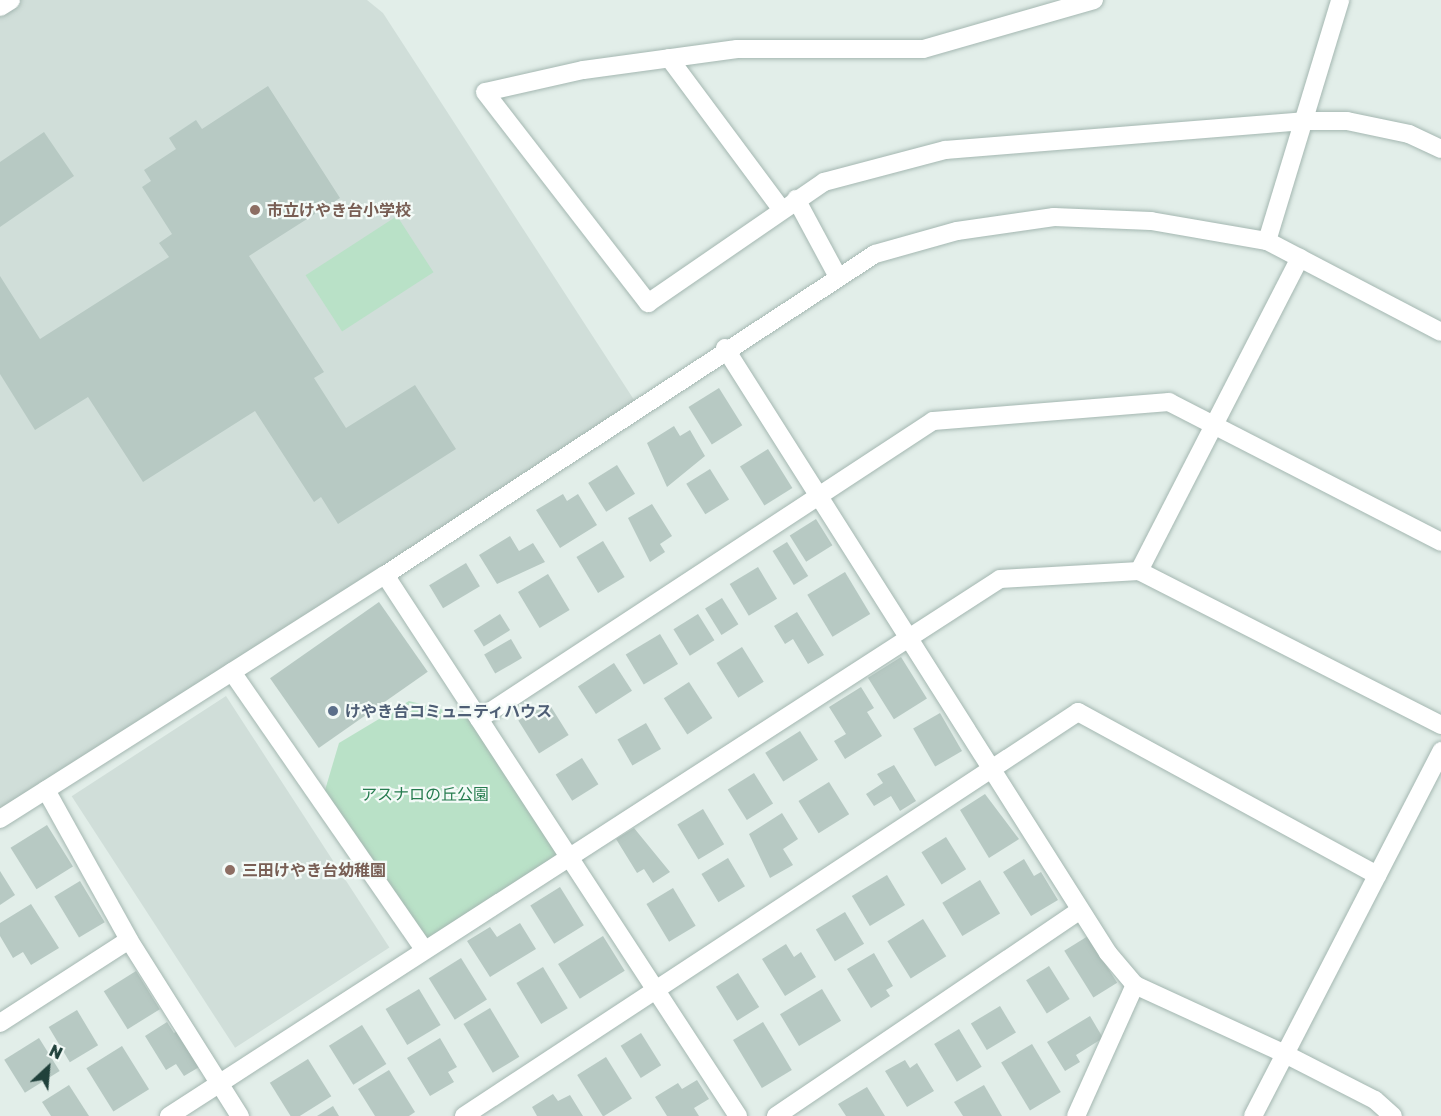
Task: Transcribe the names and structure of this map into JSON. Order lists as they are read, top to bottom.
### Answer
{
  "parks": ["アスナロの丘公園"],
  "places": ["市立けやき台小学校", "けやき台コミュニティハウス", "三田けやき台幼稚園"],
  "north": "top right"
}
